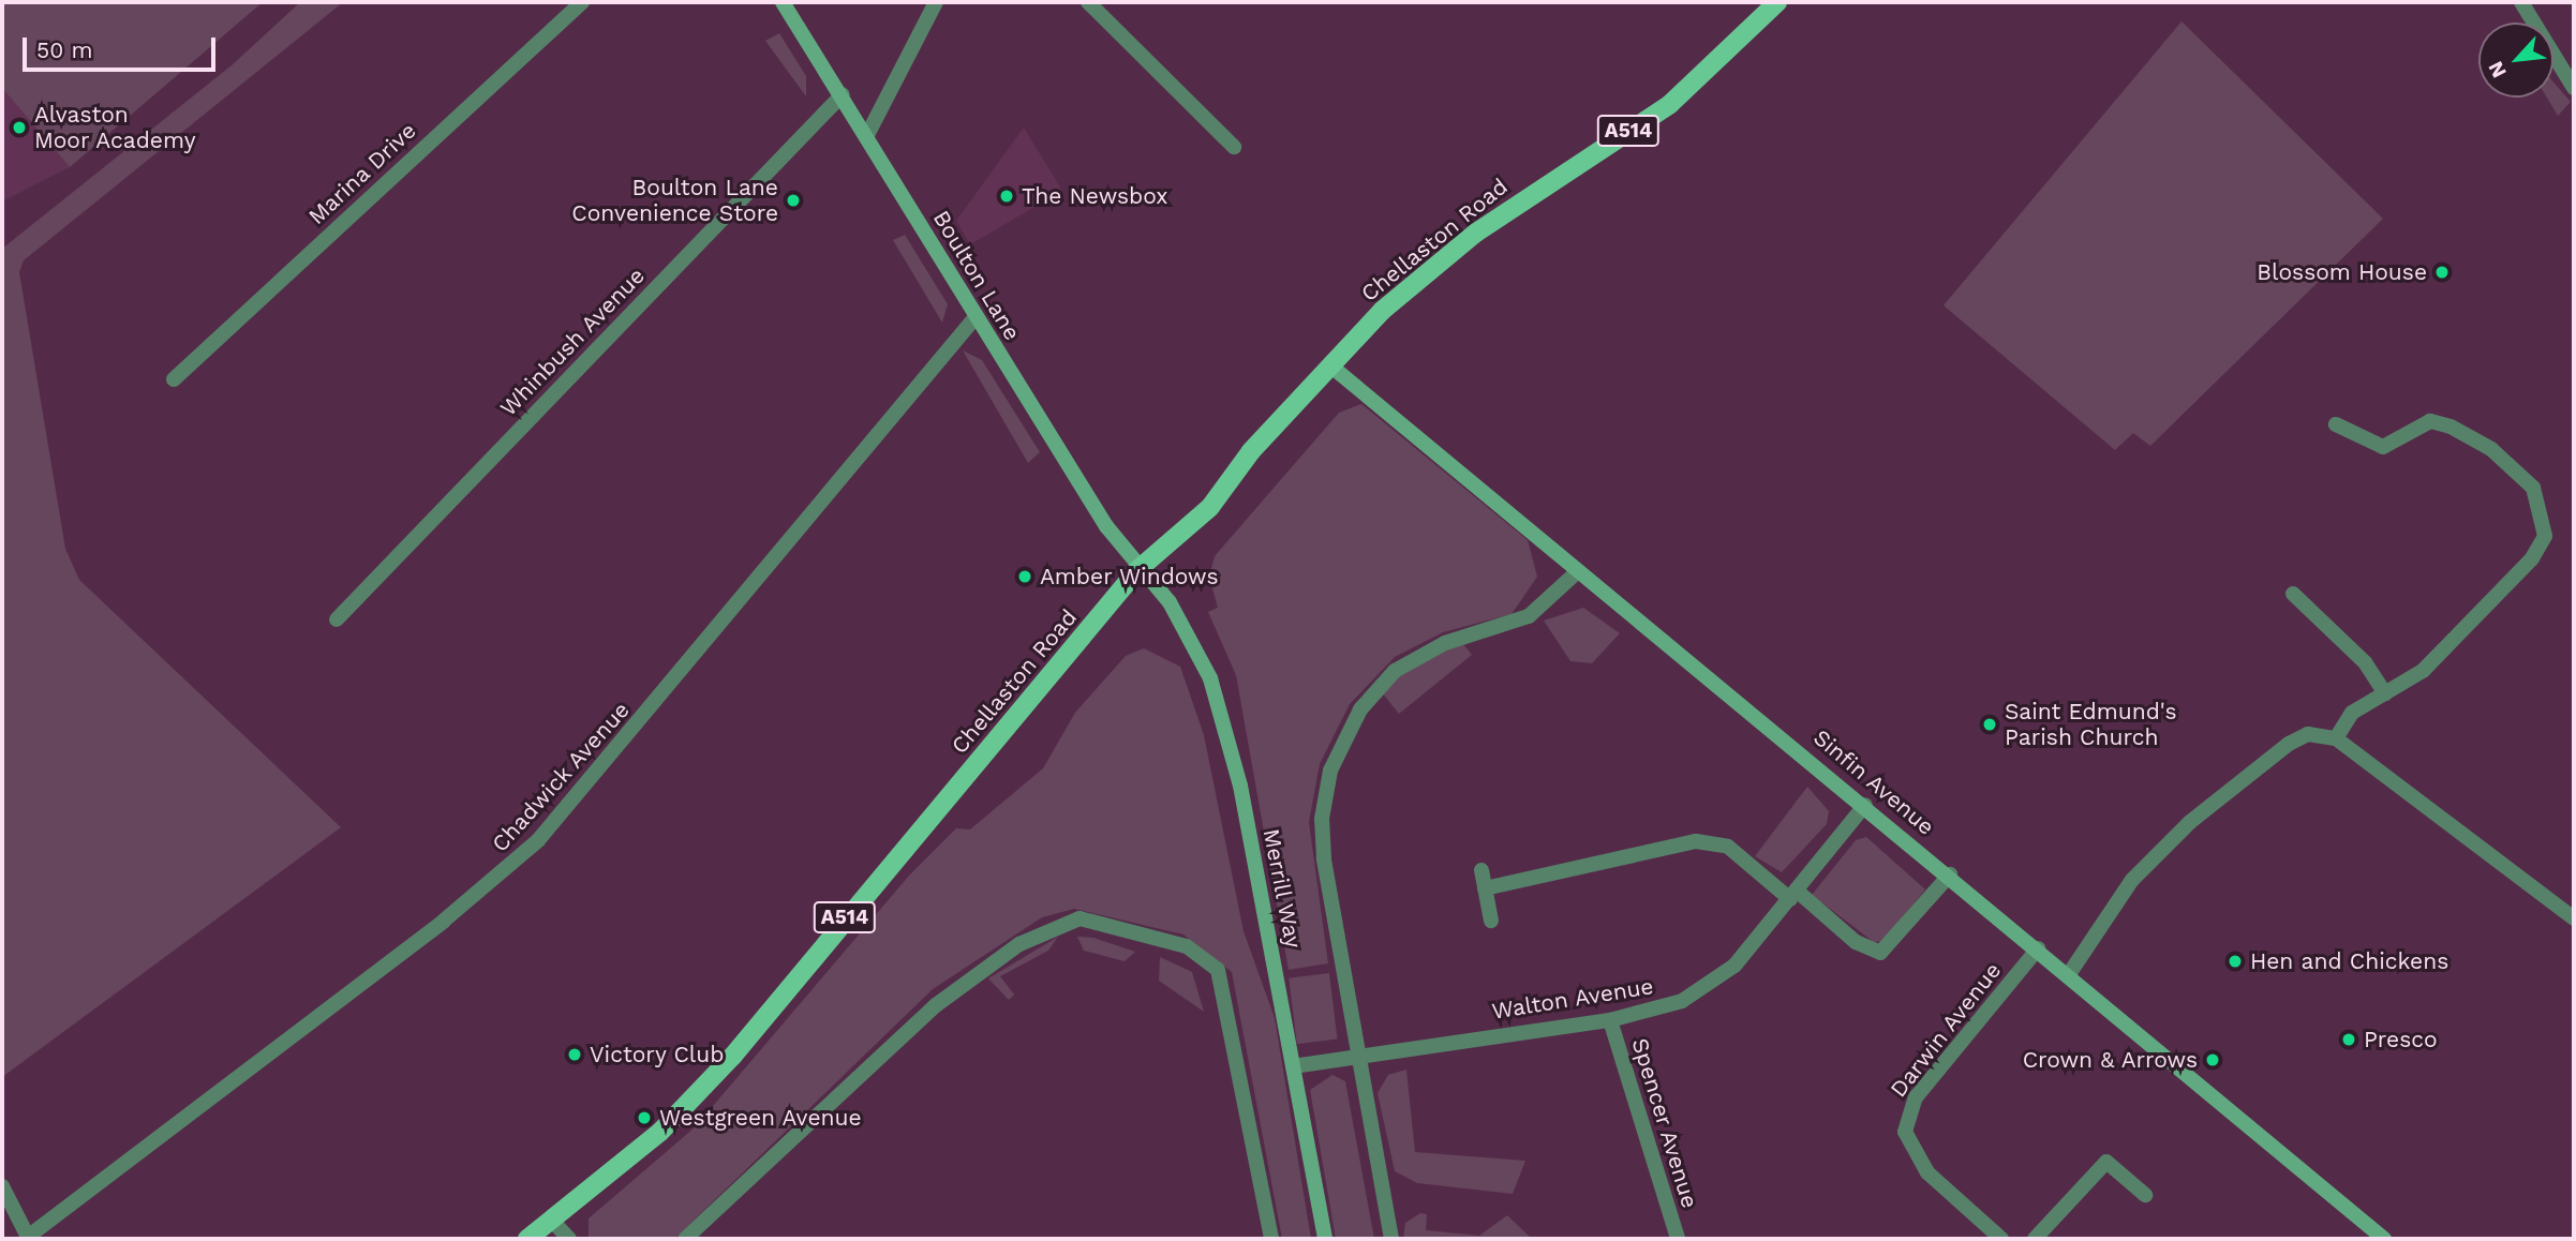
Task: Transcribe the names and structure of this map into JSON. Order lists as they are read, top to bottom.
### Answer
{
  "streets": {
    "main road": ["A514", "Chellaston Road"],
    "street": [
      "Marina Drive",
      "Boulton Lane",
      "Whinbush Avenue",
      "Chadwick Avenue",
      "Sinfin Avenue",
      "Merrill Way",
      "Walton Avenue",
      "Darwin Avenue",
      "Spencer Avenue"
    ]
  },
  "crossings": [
    ["Chellaston Road", "Boulton Lane"],
    ["Chellaston Road", "Sinfin Avenue"],
    ["Chellaston Road", "Merrill Way"],
    ["Boulton Lane", "Whinbush Avenue"],
    ["Boulton Lane", "Chadwick Avenue"],
    ["Boulton Lane", "Merrill Way"],
    ["Sinfin Avenue", "Walton Avenue"],
    ["Sinfin Avenue", "Darwin Avenue"],
    ["Merrill Way", "Walton Avenue"],
    ["Walton Avenue", "Spencer Avenue"]
  ],
  "places": [
    "Alvaston Moor Academy",
    "The Newsbox",
    "Boulton Lane Convenience Store",
    "Blossom House",
    "Amber Windows",
    "Saint Edmund's Parish Church",
    "Hen and Chickens",
    "Presco",
    "Victory Club",
    "Crown & Arrows",
    "Westgreen Avenue"
  ],
  "scale_bar": "50 m",
  "north": "bottom left"
}
